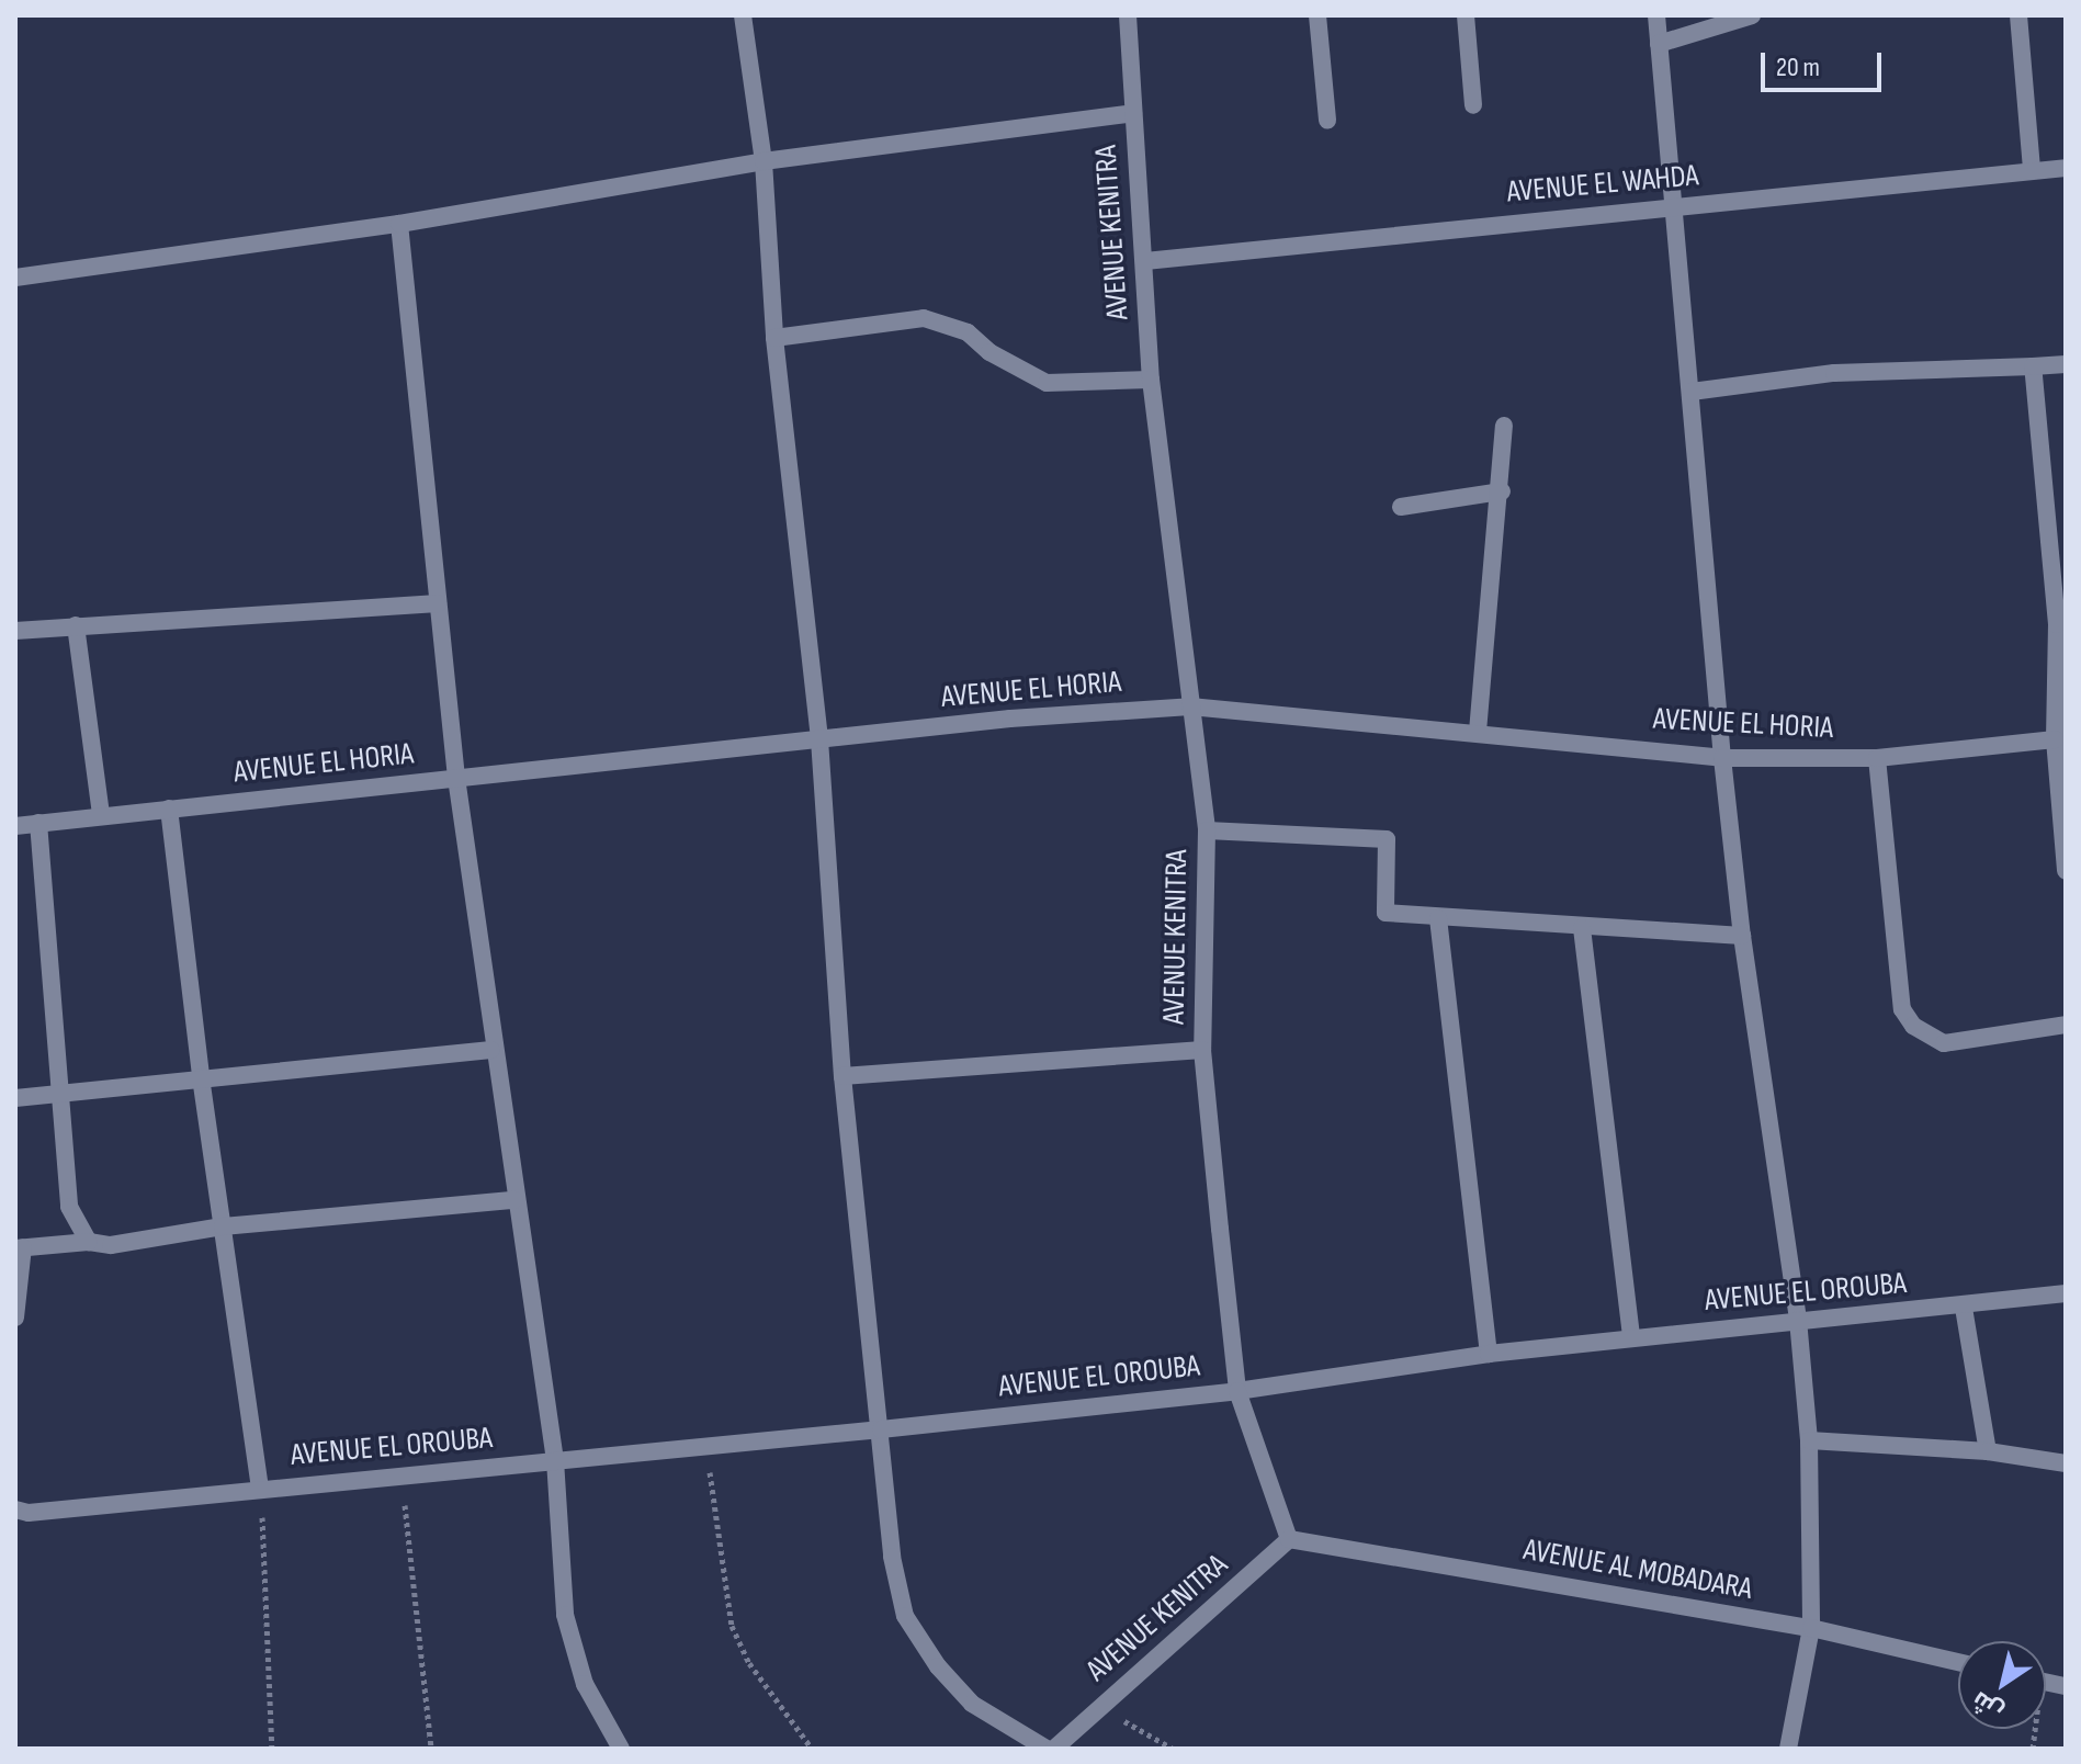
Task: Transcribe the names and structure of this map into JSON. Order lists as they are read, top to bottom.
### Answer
{
  "streets": {
    "street": [
      "AVENUE EL WAHDA",
      "AVENUE KENITRA",
      "AVENUE EL HORIA",
      "AVENUE EL OROUBA",
      "AVENUE AL MOBADARA"
    ]
  },
  "crossings": [
    ["AVENUE EL WAHDA", "AVENUE KENITRA"],
    ["AVENUE KENITRA", "AVENUE EL HORIA"],
    ["AVENUE KENITRA", "AVENUE EL OROUBA"],
    ["AVENUE KENITRA", "AVENUE AL MOBADARA"]
  ],
  "scale_bar": "20 m",
  "north": "bottom left"
}
